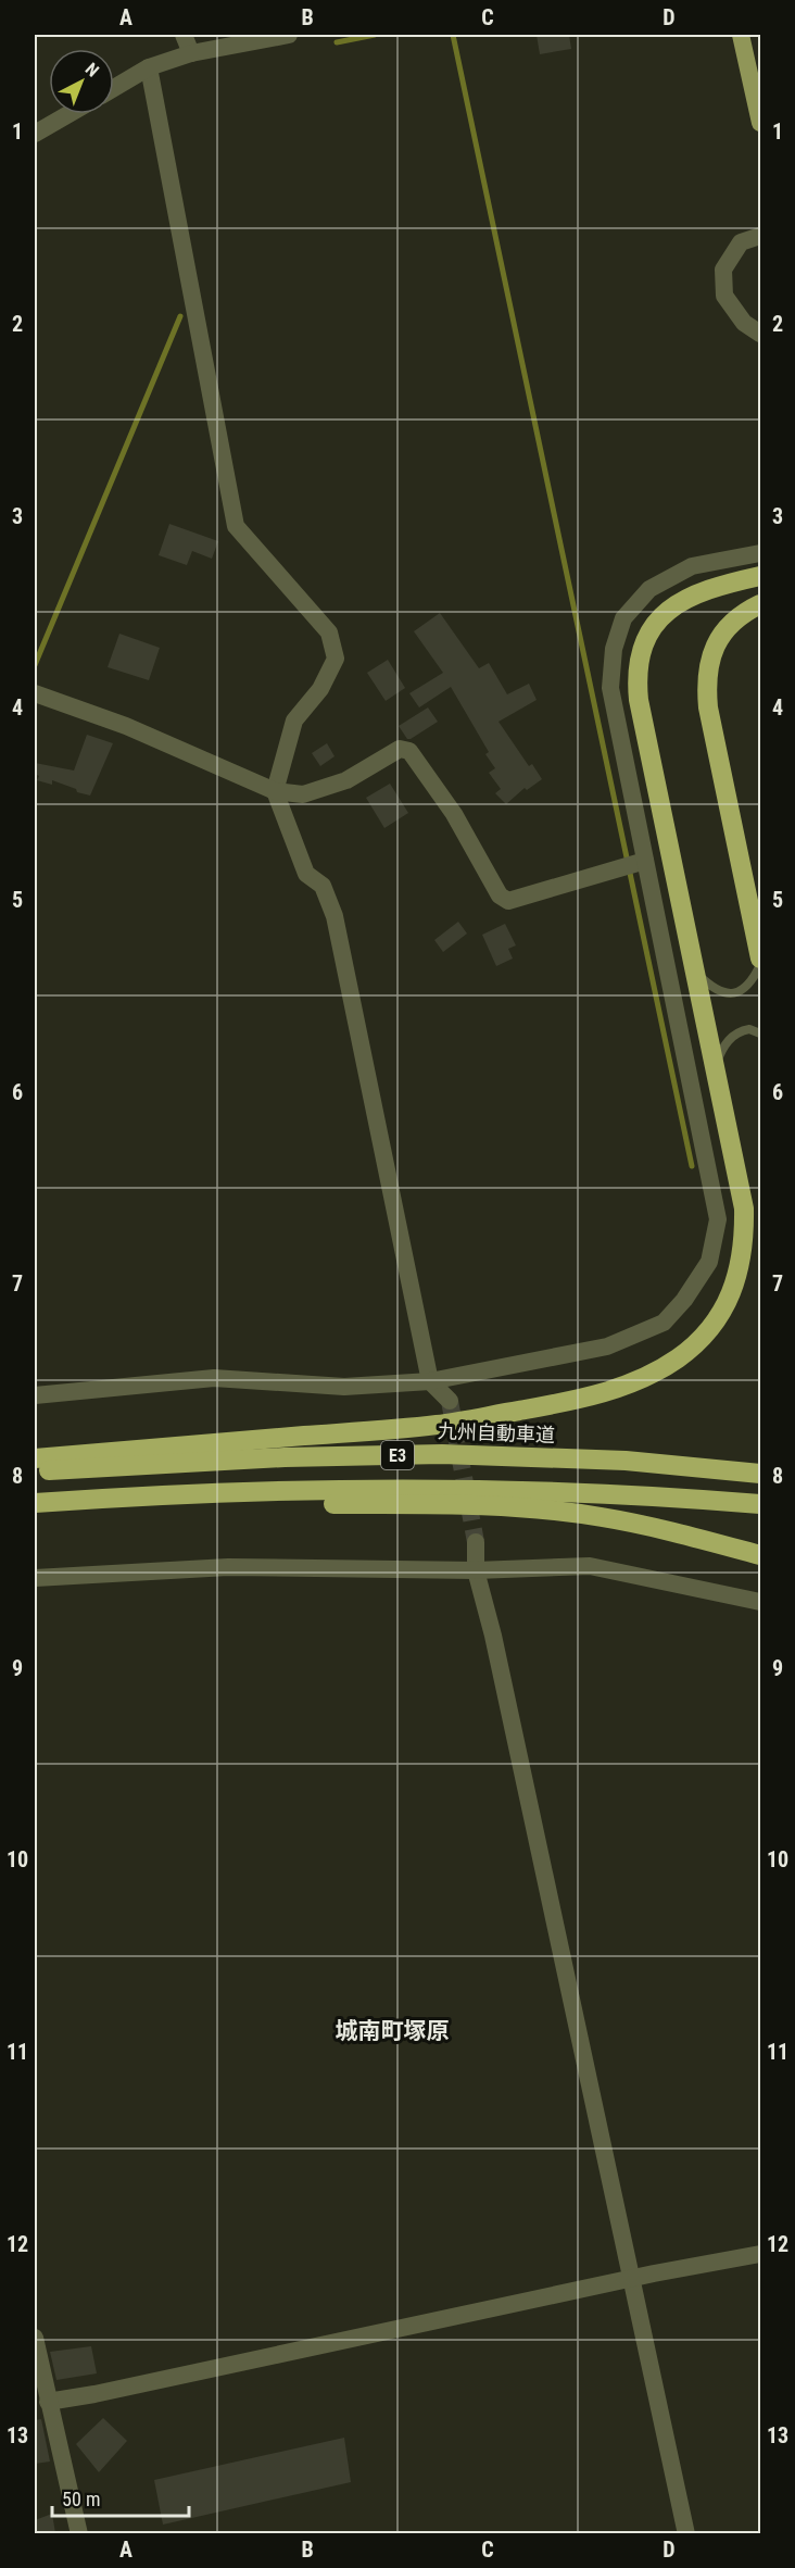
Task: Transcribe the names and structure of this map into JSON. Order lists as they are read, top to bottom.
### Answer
{
  "streets": {
    "highway": ["九州自動車道", "E3"]
  },
  "districts": ["城南町塚原"],
  "scale_bar": "50 m",
  "north": "top right",
  "grid": {
    "columns": [
      "A",
      "B",
      "C",
      "D"
    ],
    "rows": [
      "1",
      "2",
      "3",
      "4",
      "5",
      "6",
      "7",
      "8",
      "9",
      "10",
      "11",
      "12",
      "13"
    ]
  }
}
